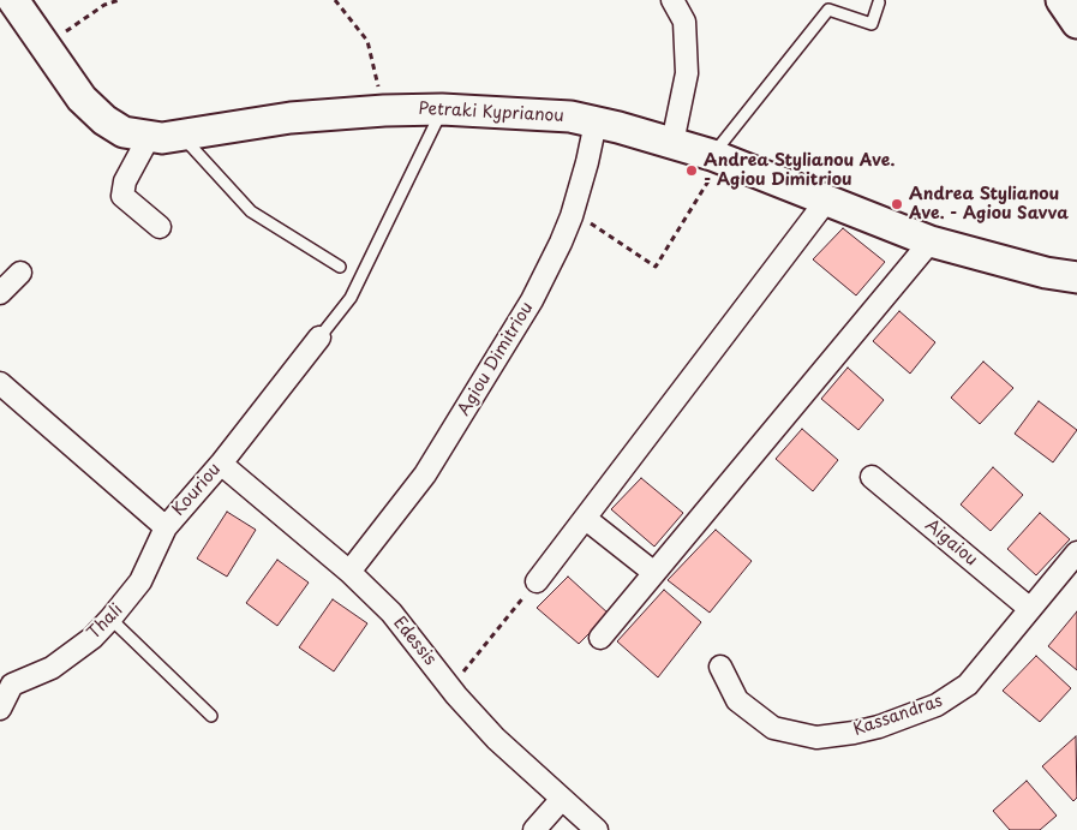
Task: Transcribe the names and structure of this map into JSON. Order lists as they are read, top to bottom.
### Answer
{
  "streets": {
    "main road": ["Petraki Kyprianou"],
    "street": [
      "Agiou Dimitriou",
      "Kouriou",
      "Aigaiou",
      "Thali",
      "Edessis",
      "Kassandras"
    ]
  },
  "crossings": [
    ["Petraki Kyprianou", "Agiou Dimitriou"],
    ["Agiou Dimitriou", "Edessis"],
    ["Kouriou", "Thali"],
    ["Kouriou", "Edessis"],
    ["Aigaiou", "Kassandras"]
  ],
  "places": ["Andrea Stylianou Ave. - Agiou Dimitriou", "Andrea Stylianou Ave. - Agiou Savva"]
}
